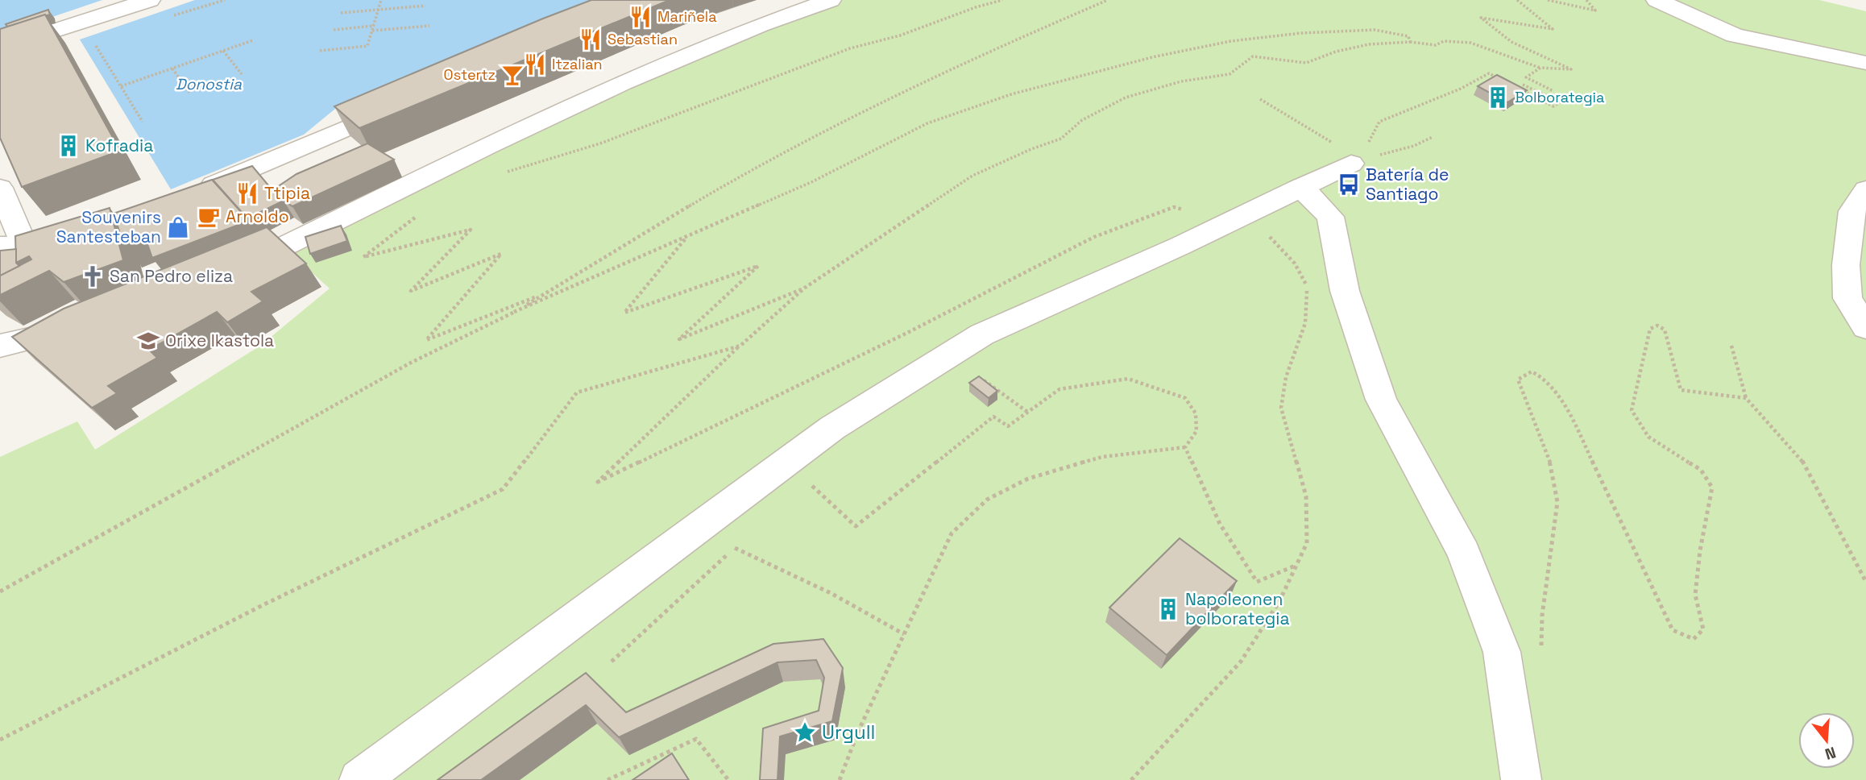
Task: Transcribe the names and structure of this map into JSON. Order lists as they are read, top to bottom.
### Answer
{
  "water": ["Donostia"],
  "places": {
    "restaurant": [
      "Mariñela",
      "Sebastian",
      "Itzalian",
      "Ttipia"
    ],
    "bar": ["Ostertz"],
    "building": ["Bolborategia", "Kofradia", "Napoleonen bolborategia"],
    "bus stop": ["Batería de Santiago"],
    "cafe": ["Arnoldo"],
    "shop": ["Souvenirs Santesteban"],
    "church": ["San Pedro eliza"],
    "school or university": ["Orixe Ikastola"],
    "place": ["Urgull"]
  },
  "north": "bottom"
}
